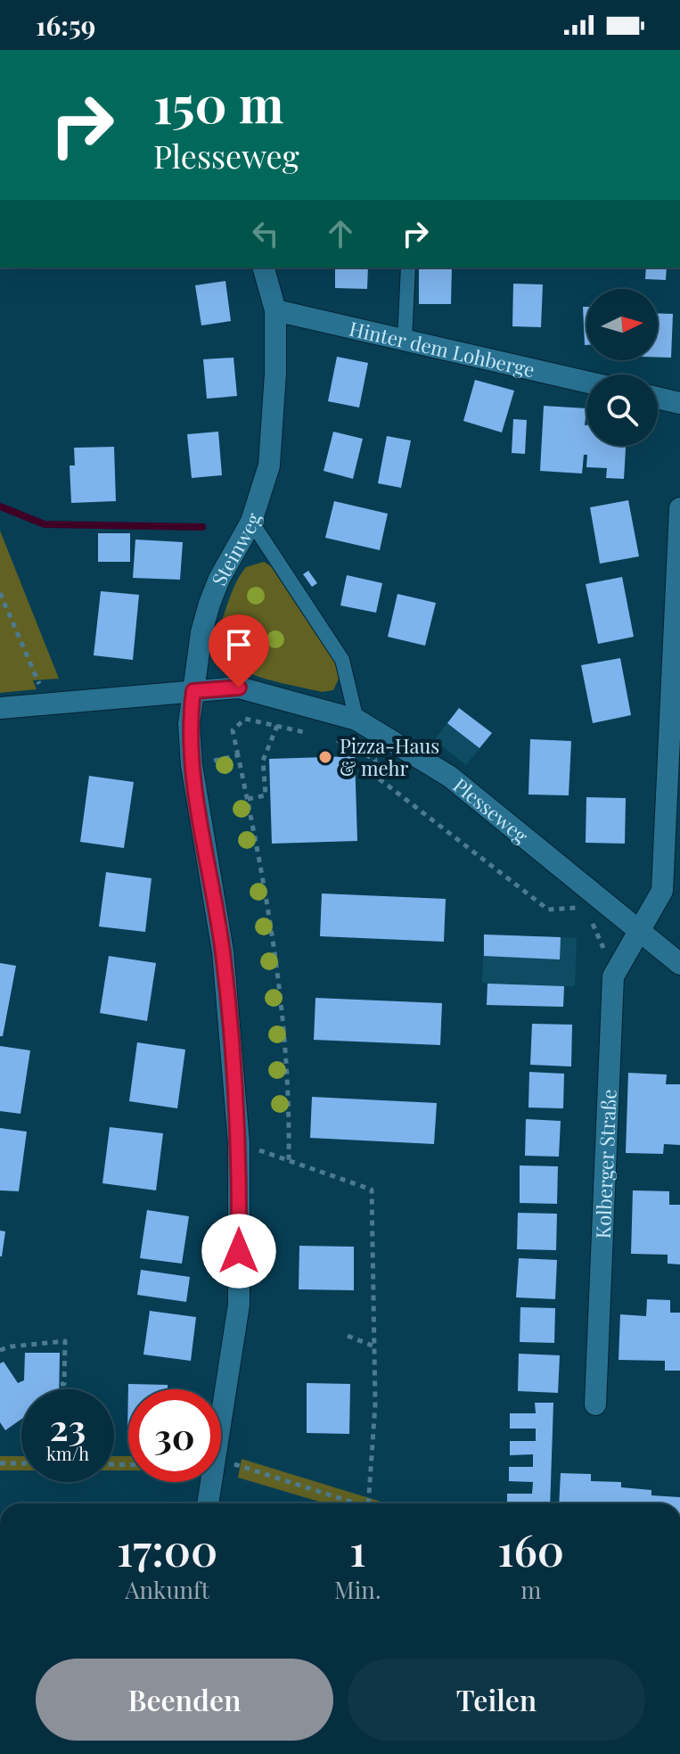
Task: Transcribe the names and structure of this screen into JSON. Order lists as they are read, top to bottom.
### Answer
{
  "streets": {
    "street": [
      "Hinter dem Lohberge",
      "Steinweg",
      "Plesseweg",
      "Kolberger Straße"
    ]
  },
  "crossings": [
    ["Hinter dem Lohberge", "Steinweg"],
    ["Steinweg", "Plesseweg"],
    ["Plesseweg", "Kolberger Straße"]
  ],
  "places": ["Pizza-Haus & mehr"],
  "north": "right",
  "page": {
    "status": "16:59",
    "turn": ["150 m", "Plesseweg"],
    "speed": "23 km/h",
    "limit": "30",
    "eta": [
      "17:00",
      "Ankunft",
      "1",
      "Min.",
      "160",
      "m"
    ],
    "buttons": ["Beenden", "Teilen"]
  }
}
